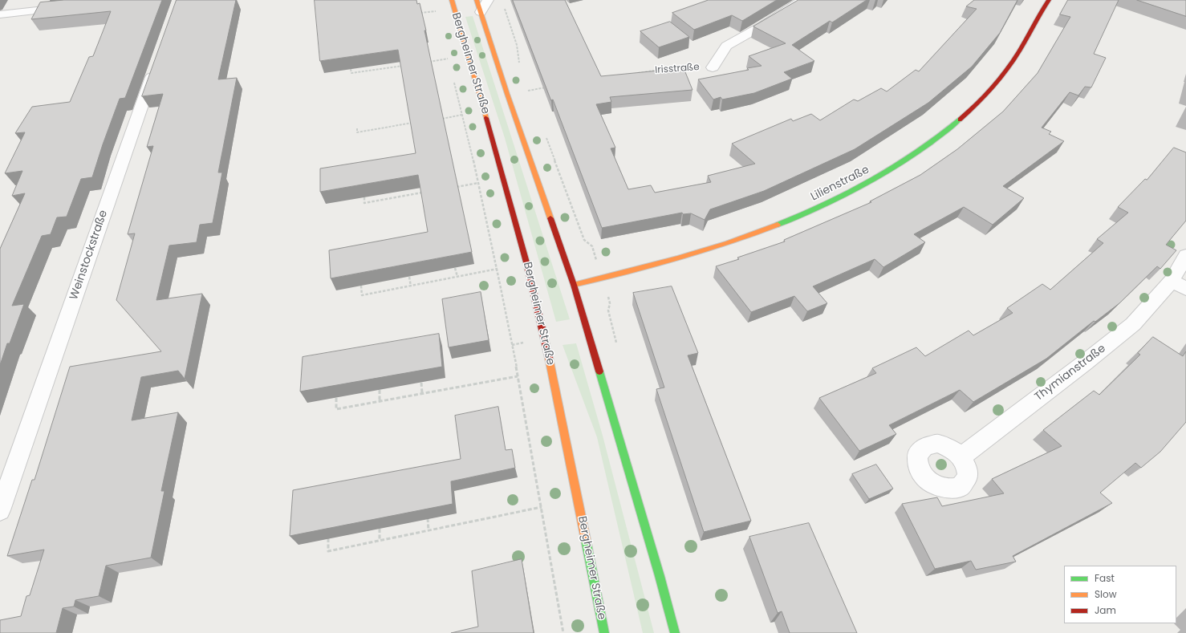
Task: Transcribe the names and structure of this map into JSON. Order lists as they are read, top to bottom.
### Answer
{
  "streets": {
    "main road": ["Bergheimer Straße", "Lilienstraße"],
    "street": ["Irisstraße", "Weinstockstraße", "Thymianstraße"]
  },
  "legend": ["Fast", "Slow", "Jam"]
}
